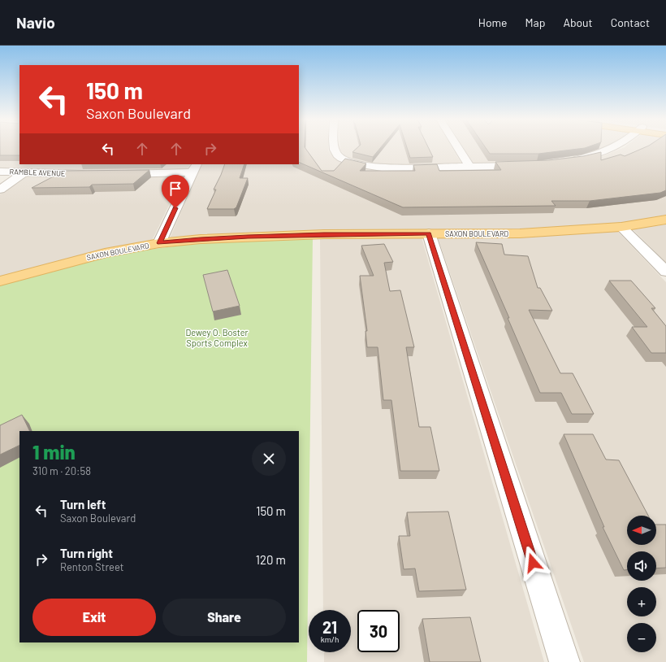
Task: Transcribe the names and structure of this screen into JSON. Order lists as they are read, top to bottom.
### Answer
{
  "streets": {
    "main road": ["SAXON BOULEVARD"],
    "street": ["RAMBLE AVENUE"]
  },
  "parks": ["Dewey O. Boster Sports Complex"],
  "north": "left",
  "page": {
    "header": "Navio",
    "nav": [
      "Home",
      "Map",
      "About",
      "Contact"
    ],
    "turn": ["150 m", "Saxon Boulevard"],
    "heading": ["1 min", "310 m · 20:58"],
    "list": [
      {
        "name": "Turn left",
        "note": "Saxon Boulevard",
        "value": "150 m"
      },
      {
        "name": "Turn right",
        "note": "Renton Street",
        "value": "120 m"
      }
    ],
    "map_buttons": ["+", "−"],
    "buttons": ["Exit", "Share"],
    "speed": "21 km/h",
    "limit": "30"
  }
}
